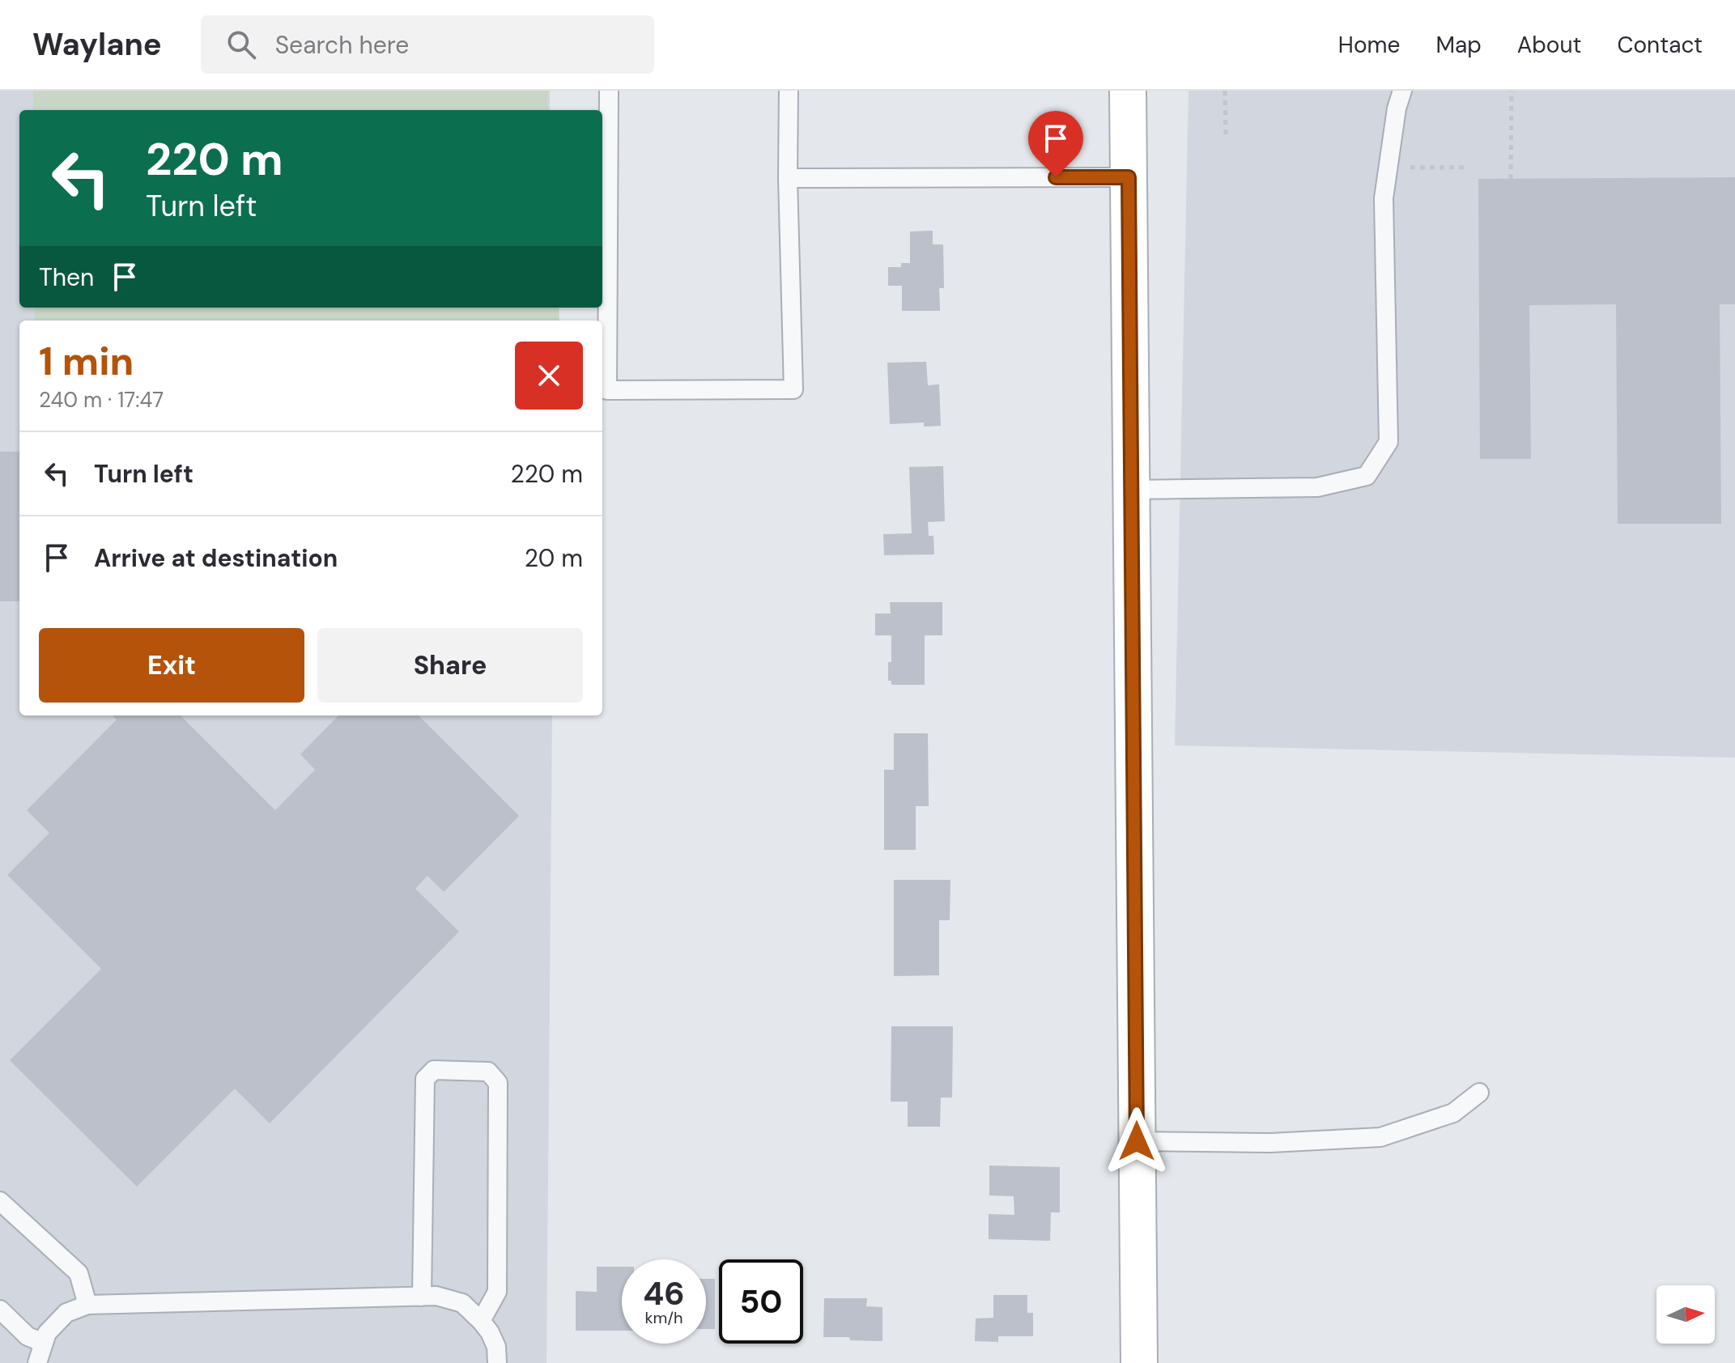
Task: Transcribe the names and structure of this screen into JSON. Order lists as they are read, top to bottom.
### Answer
{
  "north": "right",
  "page": {
    "header": "Waylane",
    "search": "Search here",
    "nav": [
      "Home",
      "Map",
      "About",
      "Contact"
    ],
    "turn": ["220 m", "Turn left"],
    "then": "Then",
    "heading": ["1 min", "240 m · 17:47"],
    "list": [
      {
        "name": "Turn left",
        "value": "220 m"
      },
      {
        "name": "Arrive at destination",
        "value": "20 m"
      }
    ],
    "buttons": ["Exit", "Share"],
    "speed": "46 km/h",
    "limit": "50"
  }
}
